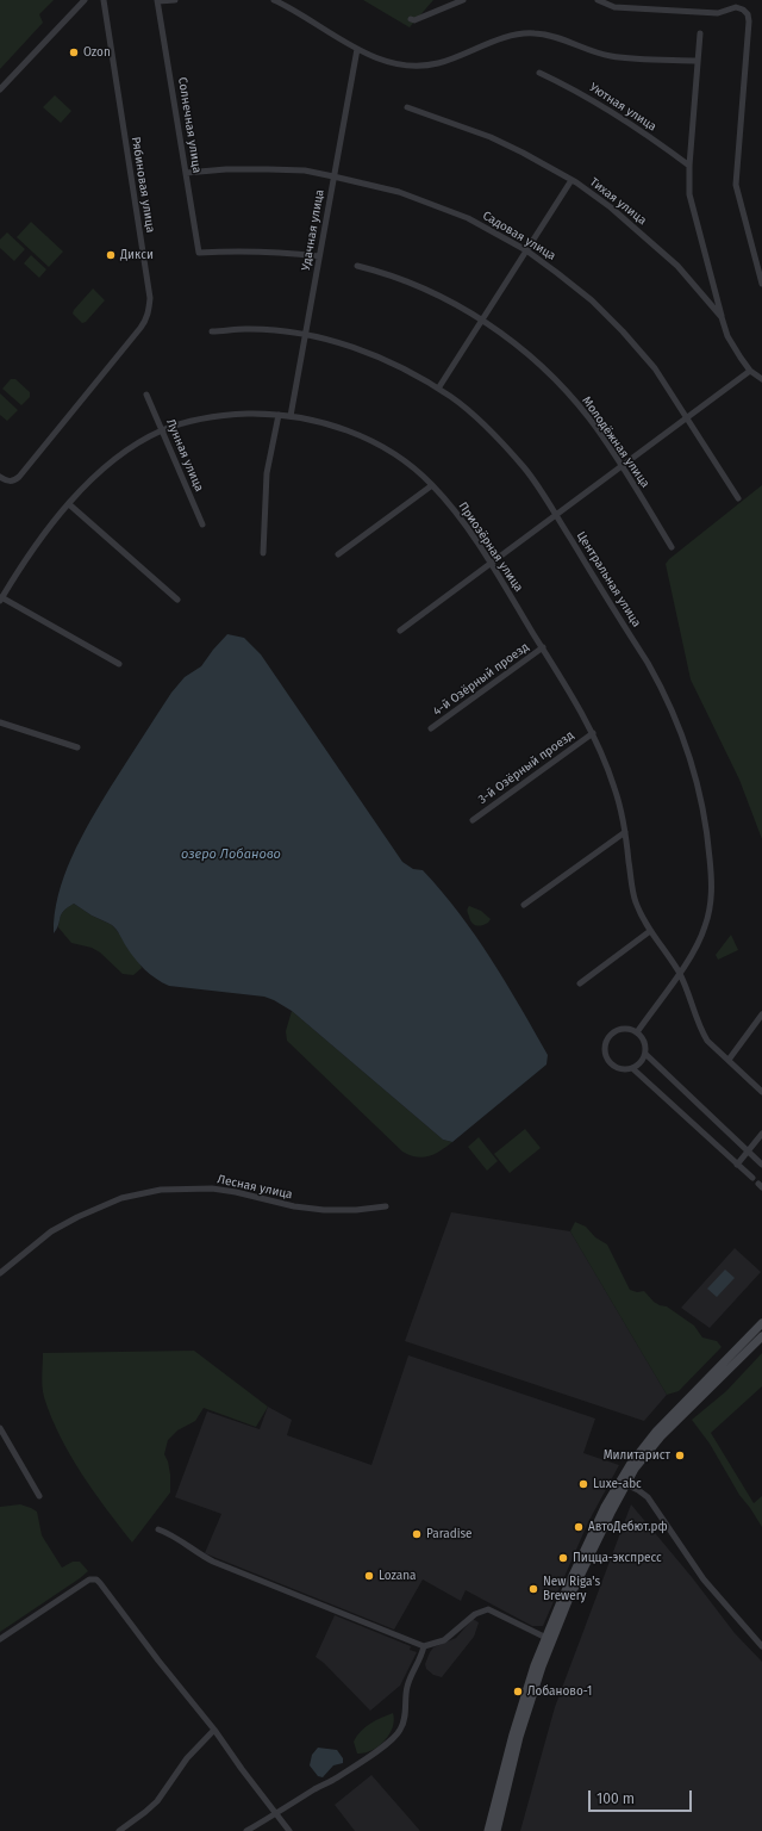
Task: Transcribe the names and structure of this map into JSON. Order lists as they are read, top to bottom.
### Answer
{
  "streets": {
    "street": [
      "Уютная улица",
      "Солнечная улица",
      "Рябиновая улица",
      "Тихая улица",
      "Удачная улица",
      "Садовая улица",
      "Молодёжная улица",
      "Лунная улица",
      "Приозёрная улица",
      "Центральная улица",
      "4-й Озёрный проезд",
      "3-й Озёрный проезд",
      "Лесная улица"
    ]
  },
  "crossings": [
    ["Солнечная улица", "Удачная улица"],
    ["Солнечная улица", "Садовая улица"],
    ["Удачная улица", "Садовая улица"],
    ["Удачная улица", "Приозёрная улица"],
    ["Удачная улица", "Центральная улица"],
    ["Лунная улица", "Приозёрная улица"],
    ["Приозёрная улица", "Центральная улица"],
    ["Приозёрная улица", "4-й Озёрный проезд"],
    ["Приозёрная улица", "3-й Озёрный проезд"]
  ],
  "water": ["озеро Лобаново"],
  "places": [
    "Ozon",
    "Дикси",
    "Милитарист",
    "Luxe-abc",
    "АвтоДебют.рф",
    "Paradise",
    "Пицца-экспресс",
    "Lozana",
    "New Riga's Brewery",
    "Лобаново-1"
  ],
  "scale_bar": "100 m"
}
